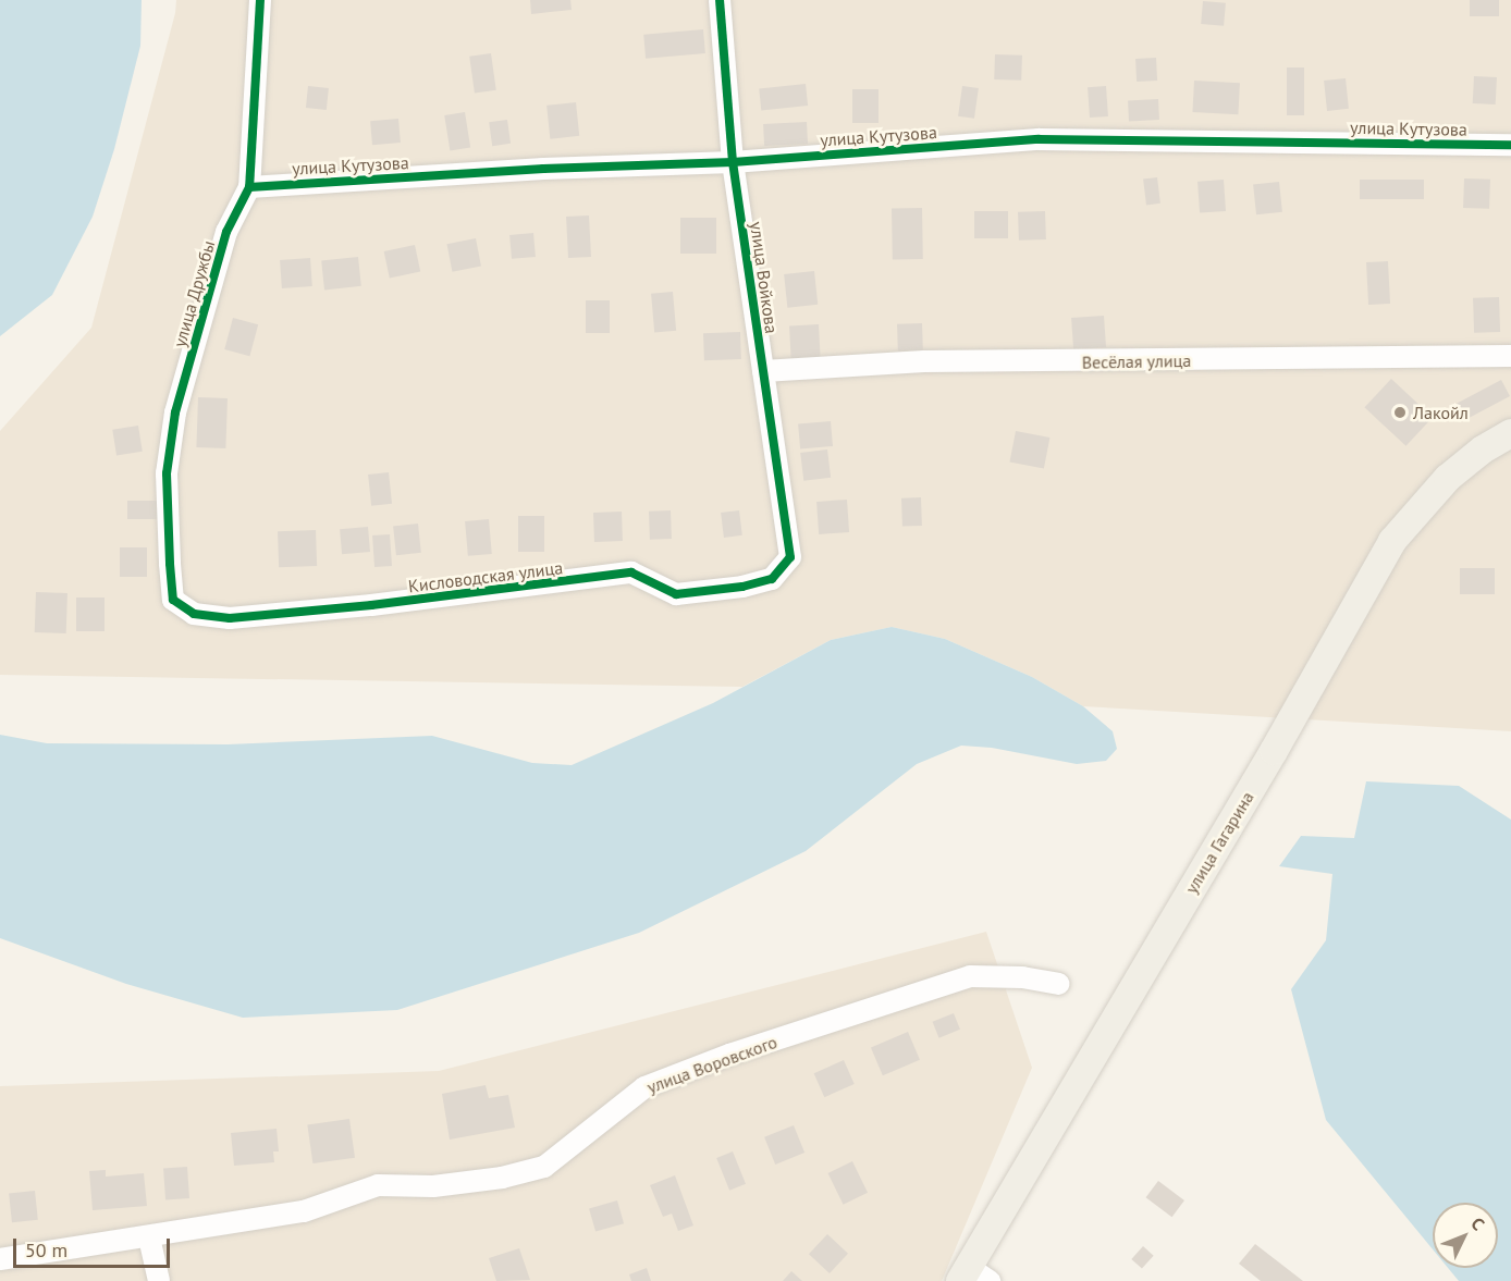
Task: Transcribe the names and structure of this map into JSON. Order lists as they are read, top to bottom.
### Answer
{
  "streets": {
    "main road": ["улица Гагарина"],
    "street": [
      "улица Кутузова",
      "улица Войкова",
      "улица Дружбы",
      "Весёлая улица",
      "Кисловодская улица",
      "улица Воровского"
    ]
  },
  "crossings": [
    ["улица Кутузова", "улица Войкова"],
    ["улица Кутузова", "улица Дружбы"],
    ["улица Войкова", "Весёлая улица"],
    ["улица Войкова", "Кисловодская улица"],
    ["улица Дружбы", "Кисловодская улица"]
  ],
  "places": ["Лакойл"],
  "scale_bar": "50 m",
  "north": "top right"
}
